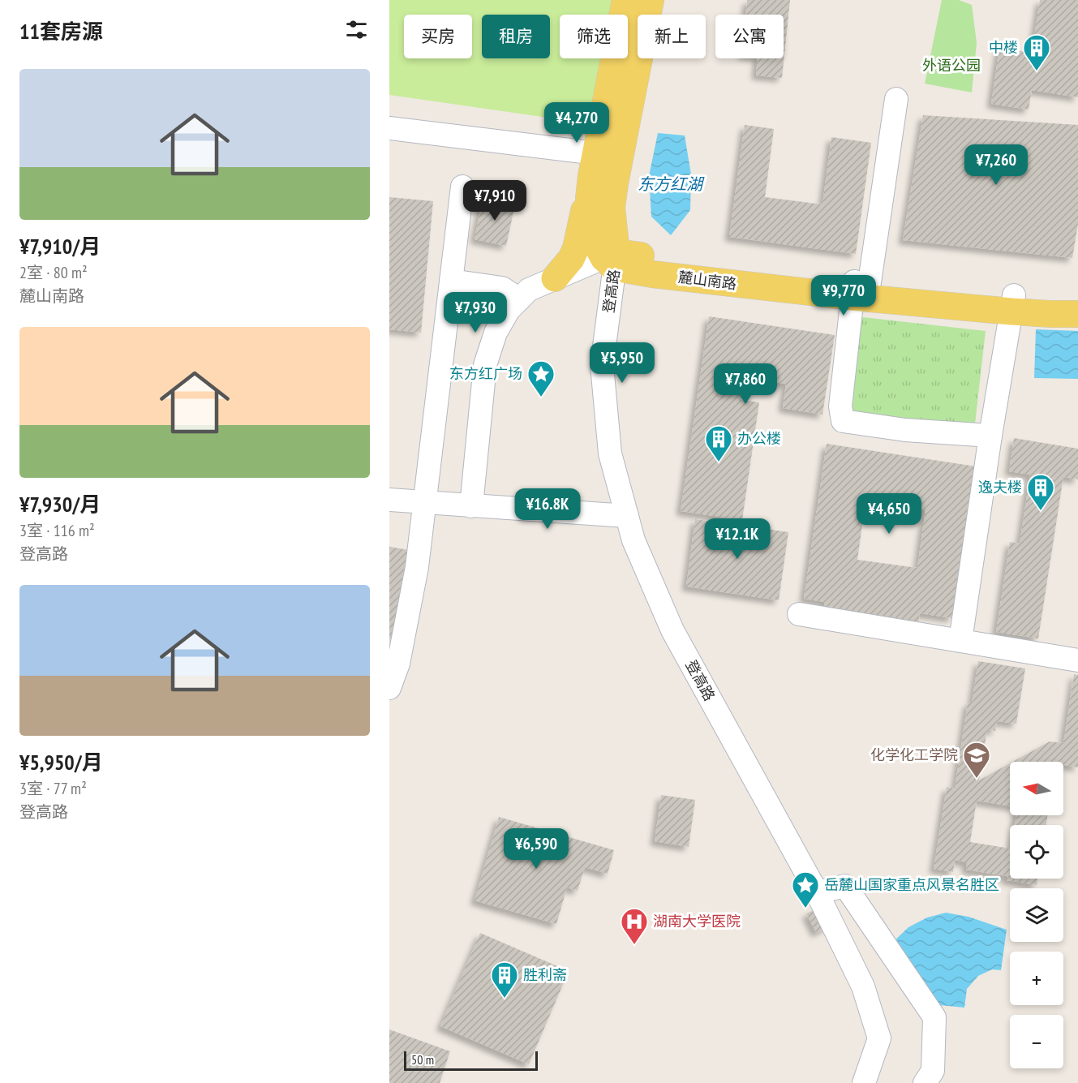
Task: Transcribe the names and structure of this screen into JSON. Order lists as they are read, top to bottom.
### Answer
{
  "streets": {
    "main road": ["麓山南路"],
    "street": ["登高路"]
  },
  "crossings": [
    ["麓山南路", "登高路"]
  ],
  "water": ["东方红湖"],
  "parks": ["外语公园"],
  "places": {
    "building": [
      "中楼",
      "办公楼",
      "逸夫楼",
      "胜利斋"
    ],
    "place": ["东方红广场", "岳麓山国家重点风景名胜区"],
    "school or university": ["化学化工学院"],
    "hospital": ["湖南大学医院"]
  },
  "scale_bar": "50 m",
  "north": "left",
  "page": {
    "heading": "11套房源",
    "chip": [
      "买房",
      "租房",
      "筛选",
      "新上",
      "公寓"
    ],
    "list": [
      {
        "name": "¥7,910/月",
        "note": "2室 · 80 m² · 麓山南路"
      },
      {
        "name": "¥7,930/月",
        "note": "3室 · 116 m² · 登高路"
      },
      {
        "name": "¥5,950/月",
        "note": "3室 · 77 m² · 登高路"
      }
    ],
    "price": [
      "¥4,270",
      "¥7,260",
      "¥7,910",
      "¥9,770",
      "¥7,930",
      "¥5,950",
      "¥7,860",
      "¥16.8K",
      "¥4,650",
      "¥12.1K",
      "¥6,590"
    ],
    "map_buttons": ["+", "−"],
    "scale": "50 m"
  }
}
